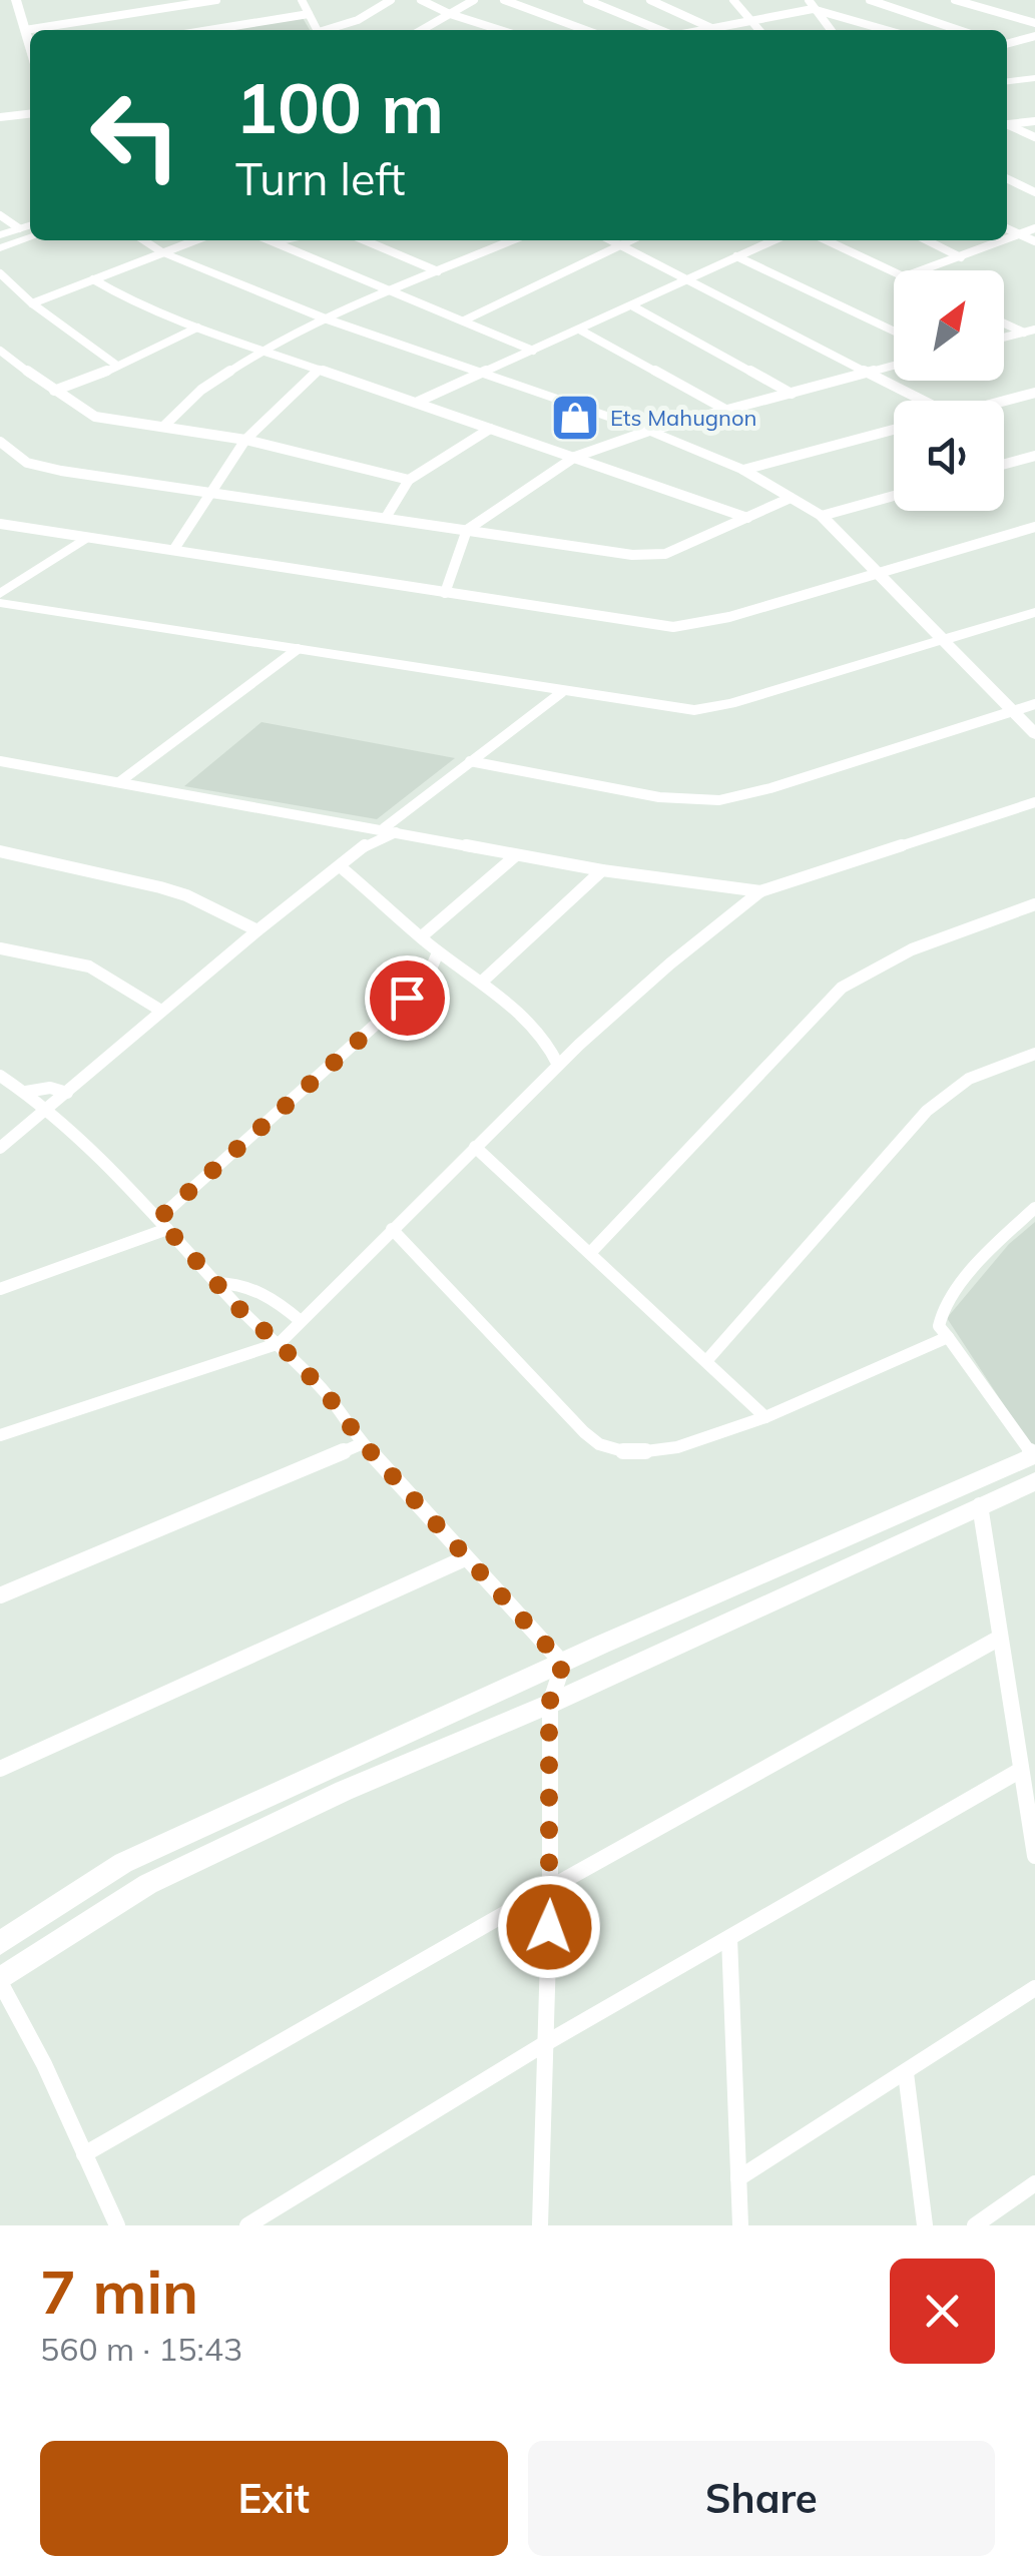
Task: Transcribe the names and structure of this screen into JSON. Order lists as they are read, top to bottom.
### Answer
{
  "places": {
    "shop": ["Ets Mahugnon"]
  },
  "north": "top right",
  "page": {
    "turn": ["100 m", "Turn left"],
    "heading": ["7 min", "560 m · 15:43"],
    "buttons": ["Exit", "Share"]
  }
}
